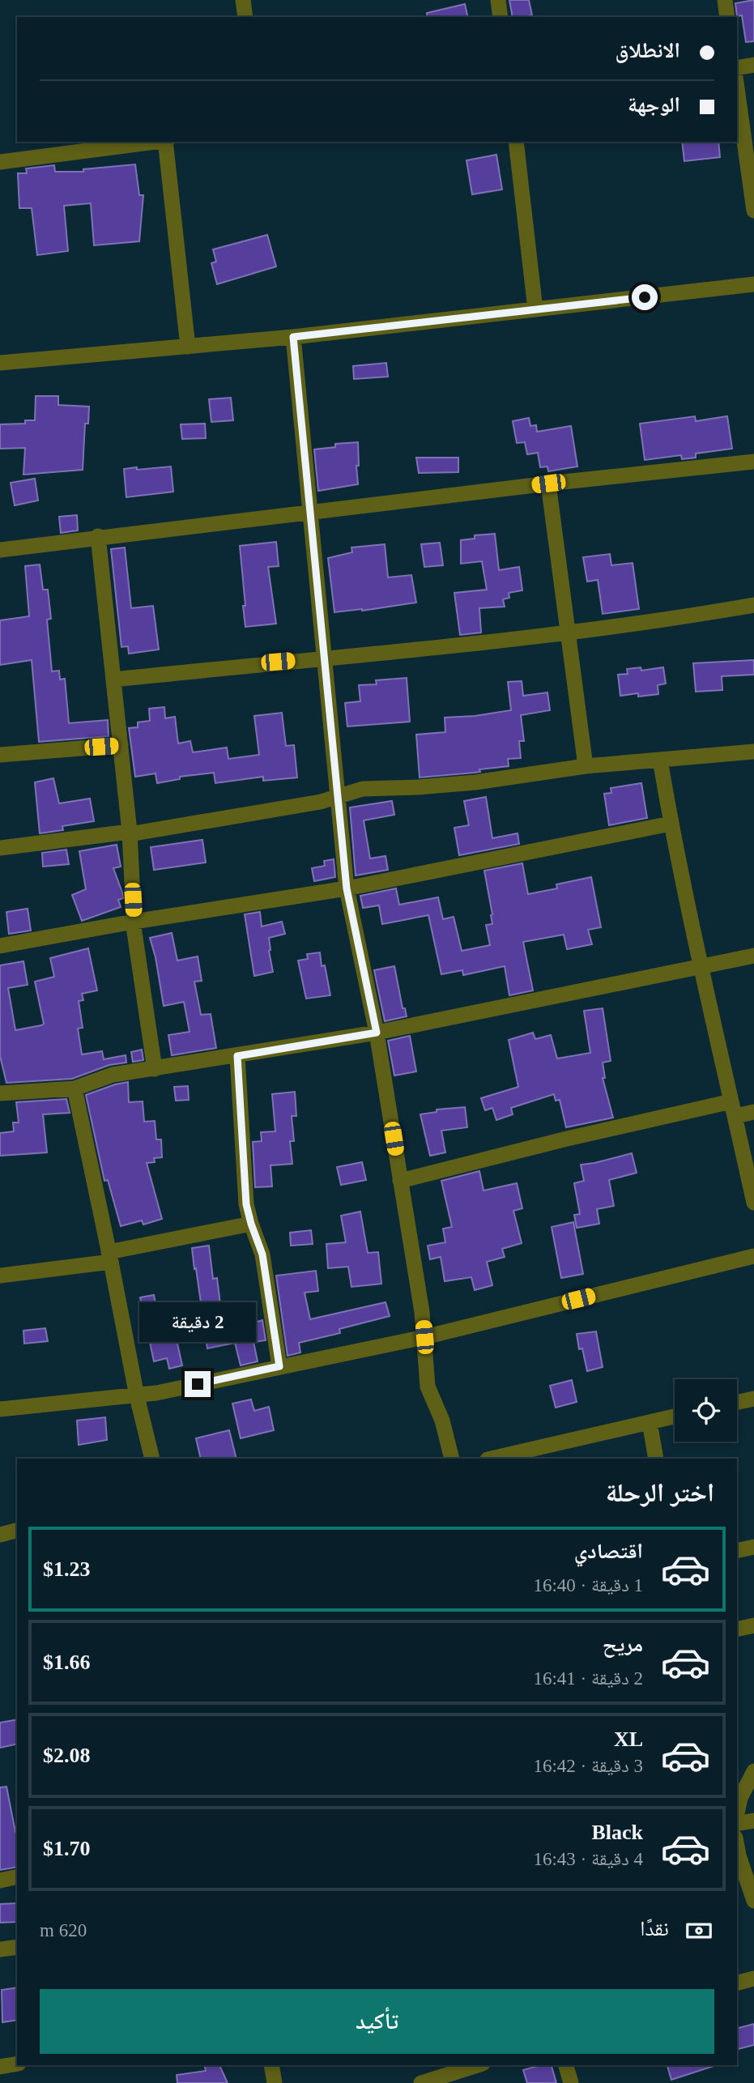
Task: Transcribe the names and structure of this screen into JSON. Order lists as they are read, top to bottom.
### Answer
{
  "page": {
    "banner": ["الانطلاق", "الوجهة"],
    "bubble": "2 دقيقة",
    "heading": "اختر الرحلة",
    "list": [
      {
        "name": "اقتصادي",
        "note": "1 دقيقة · 16:40",
        "value": "$1.23"
      },
      {
        "name": "مريح",
        "note": "2 دقيقة · 16:41",
        "value": "$1.66"
      },
      {
        "name": "XL",
        "note": "3 دقيقة · 16:42",
        "value": "$2.08"
      },
      {
        "name": "Black",
        "note": "4 دقيقة · 16:43",
        "value": "$1.70"
      }
    ],
    "pay": ["نقدًا", "620 m"],
    "buttons": "تأكيد"
  }
}
